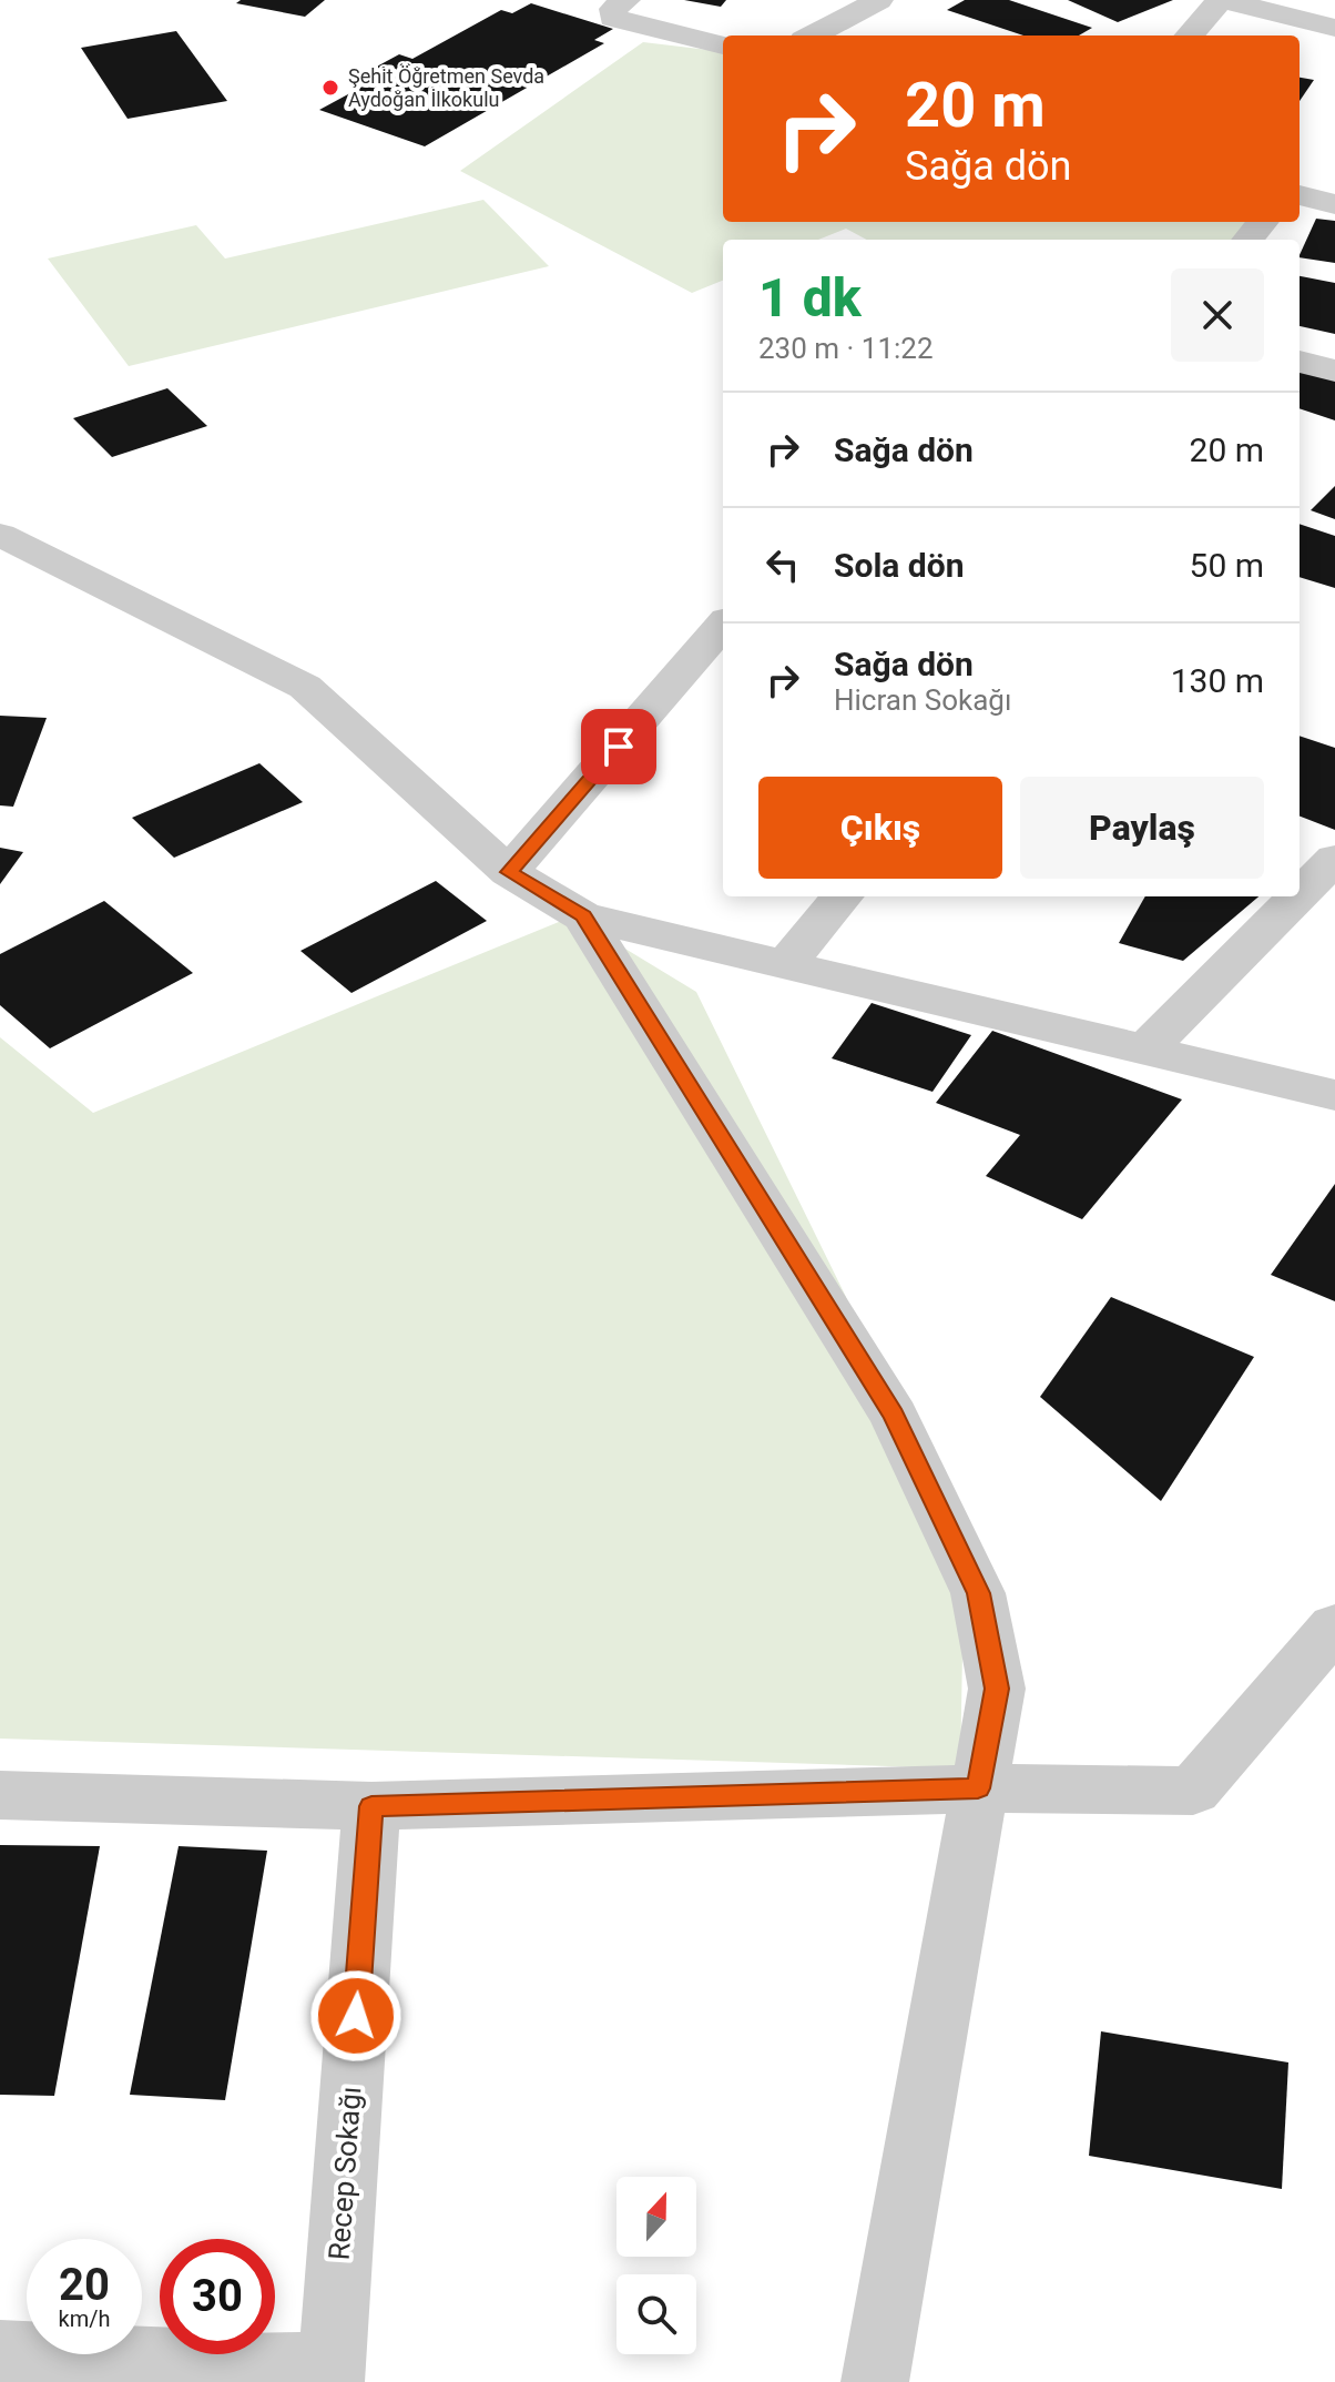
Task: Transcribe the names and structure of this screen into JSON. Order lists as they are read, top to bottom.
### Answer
{
  "streets": {
    "street": ["Recep Sokağı"]
  },
  "places": ["Şehit Öğretmen Sevda Aydoğan İlkokulu"],
  "north": "top",
  "page": {
    "turn": ["20 m", "Sağa dön"],
    "heading": ["1 dk", "230 m · 11:22"],
    "list": [
      {
        "name": "Sağa dön",
        "value": "20 m"
      },
      {
        "name": "Sola dön",
        "value": "50 m"
      },
      {
        "name": "Sağa dön",
        "note": "Hicran Sokağı",
        "value": "130 m"
      }
    ],
    "buttons": ["Çıkış", "Paylaş"],
    "speed": "20 km/h",
    "limit": "30"
  }
}
